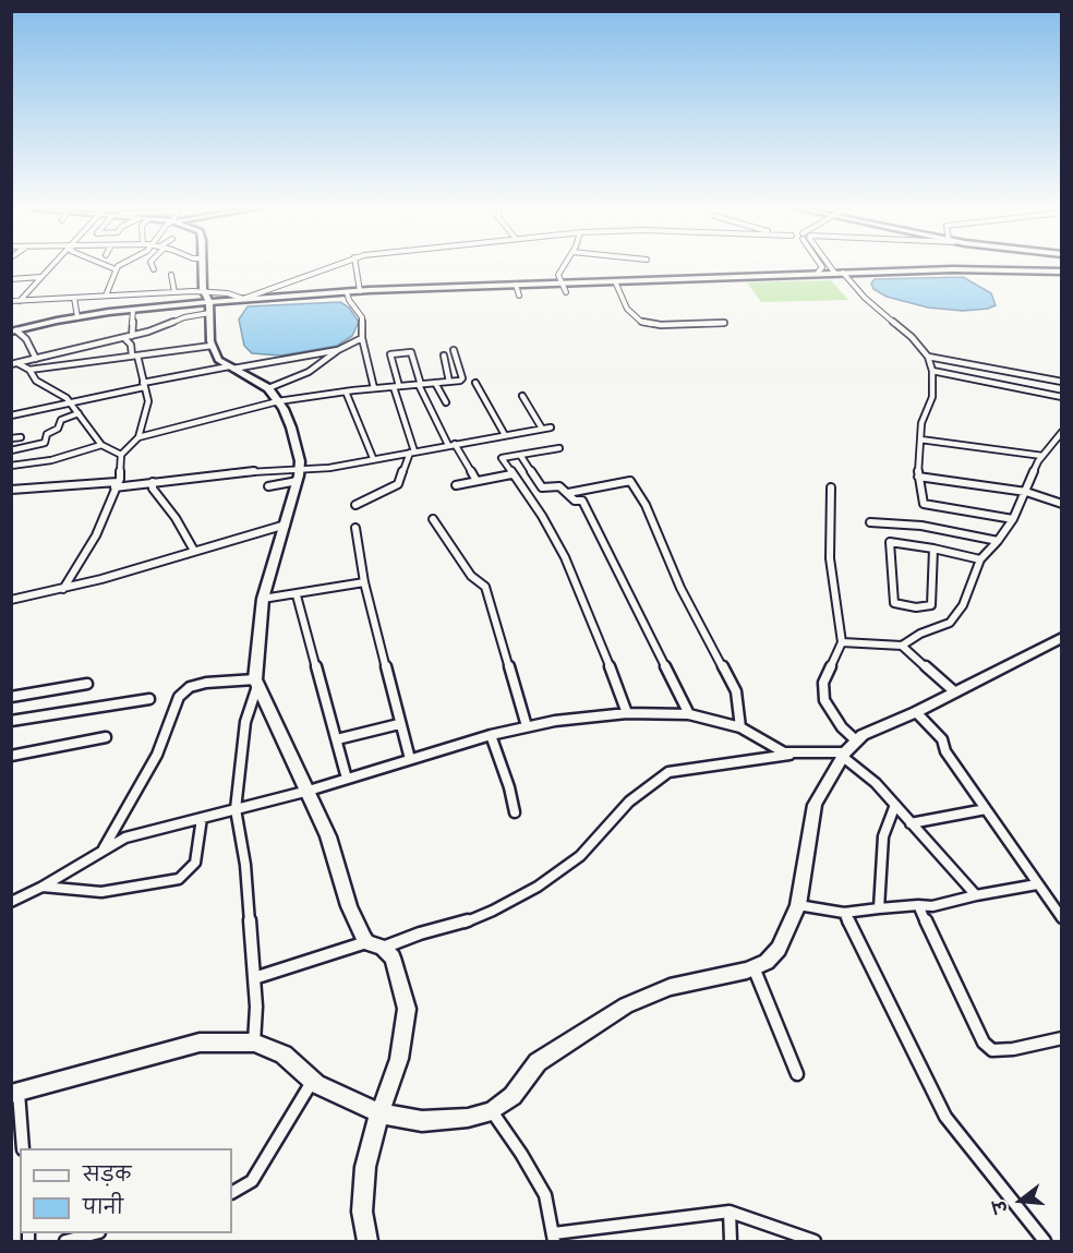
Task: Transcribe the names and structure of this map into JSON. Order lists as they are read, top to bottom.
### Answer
{
  "legend": ["सड़क", "पानी"],
  "north": "left"
}
